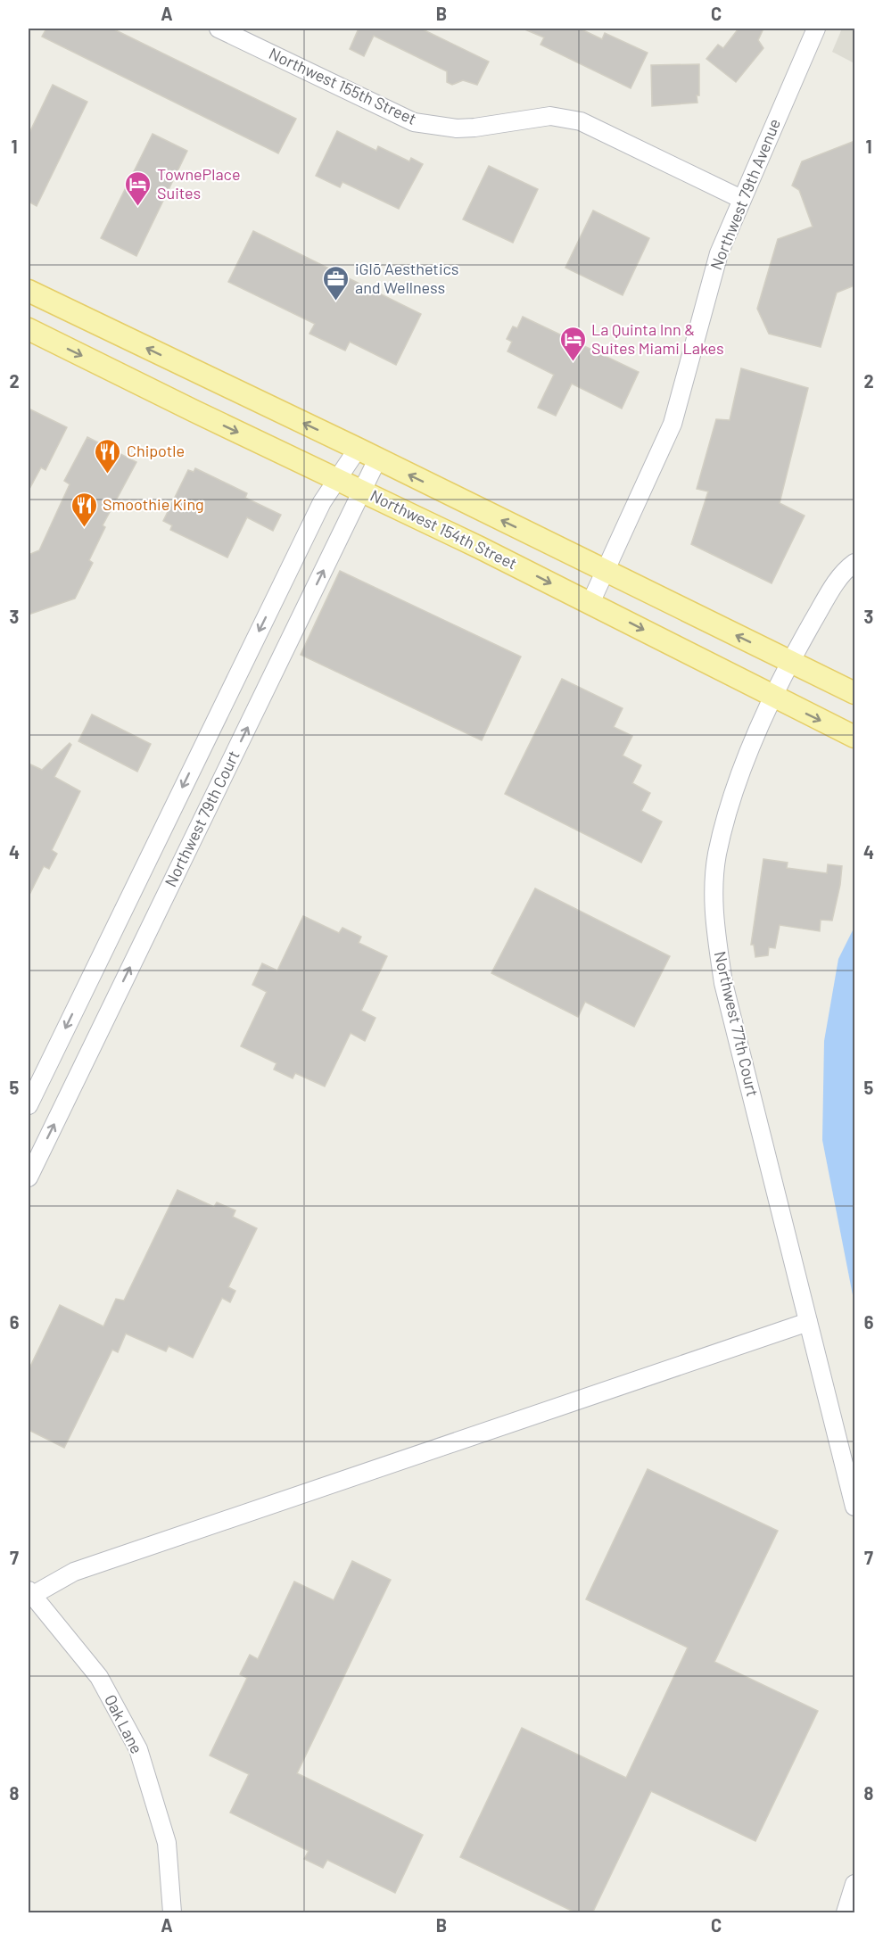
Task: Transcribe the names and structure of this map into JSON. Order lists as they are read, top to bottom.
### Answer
{
  "streets": {
    "main road": ["Northwest 154th Street"],
    "street": [
      "Northwest 155th Street",
      "Northwest 79th Avenue",
      "Northwest 79th Court",
      "Northwest 77th Court",
      "Oak Lane"
    ]
  },
  "crossings": [
    ["Northwest 155th Street", "Northwest 79th Avenue"],
    ["Northwest 79th Avenue", "Northwest 154th Street"],
    ["Northwest 154th Street", "Northwest 79th Court"],
    ["Northwest 154th Street", "Northwest 77th Court"]
  ],
  "places": {
    "hotel": ["TownePlace Suites", "La Quinta Inn & Suites Miami Lakes"],
    "office": ["iGlō Aesthetics and Wellness"],
    "restaurant": ["Chipotle", "Smoothie King"]
  },
  "grid": {
    "columns": ["A", "B", "C"],
    "rows": [
      "1",
      "2",
      "3",
      "4",
      "5",
      "6",
      "7",
      "8"
    ]
  }
}
